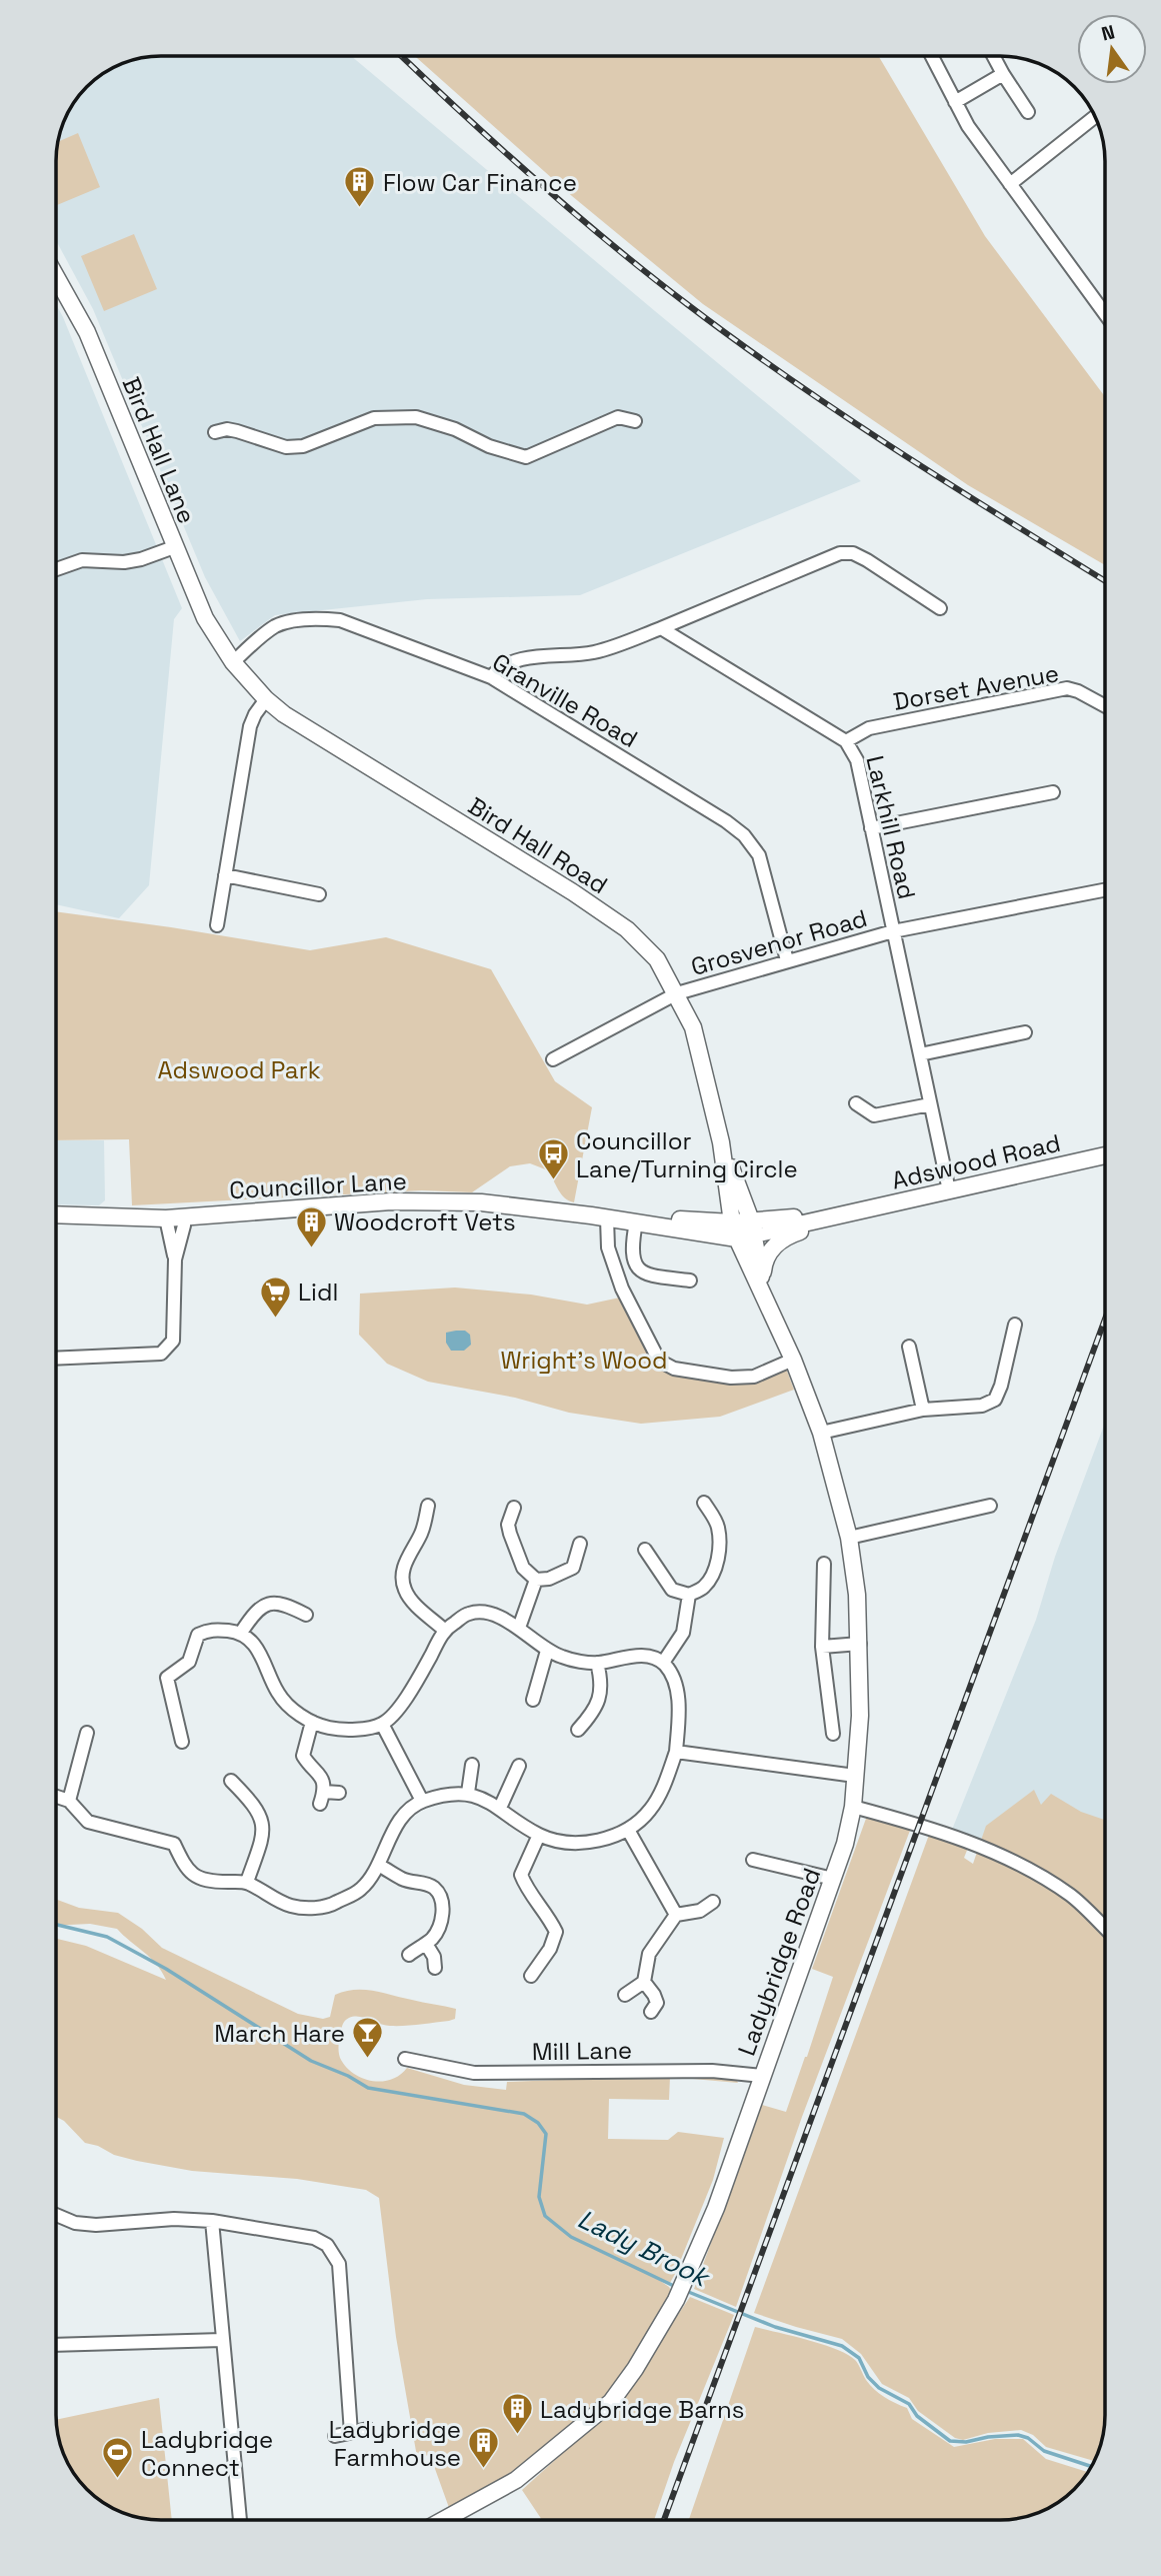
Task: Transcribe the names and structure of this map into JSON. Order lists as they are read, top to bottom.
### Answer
{
  "streets": {
    "street": [
      "Bird Hall Lane",
      "Dorset Avenue",
      "Granville Road",
      "Larkhill Road",
      "Bird Hall Road",
      "Grosvenor Road",
      "Adswood Road",
      "Councillor Lane",
      "Ladybridge Road",
      "Mill Lane"
    ]
  },
  "crossings": [
    ["Bird Hall Lane", "Granville Road"],
    ["Bird Hall Lane", "Bird Hall Road"],
    ["Dorset Avenue", "Larkhill Road"],
    ["Granville Road", "Bird Hall Road"],
    ["Granville Road", "Grosvenor Road"],
    ["Larkhill Road", "Grosvenor Road"],
    ["Larkhill Road", "Adswood Road"],
    ["Bird Hall Road", "Grosvenor Road"],
    ["Bird Hall Road", "Adswood Road"],
    ["Bird Hall Road", "Councillor Lane"],
    ["Bird Hall Road", "Ladybridge Road"],
    ["Adswood Road", "Councillor Lane"],
    ["Adswood Road", "Ladybridge Road"],
    ["Councillor Lane", "Ladybridge Road"],
    ["Ladybridge Road", "Mill Lane"]
  ],
  "water": ["Lady Brook"],
  "parks": ["Adswood Park", "Wright's Wood"],
  "places": {
    "building": [
      "Flow Car Finance",
      "Woodcroft Vets",
      "Ladybridge Barns",
      "Ladybridge Farmhouse"
    ],
    "bus stop": ["Councillor Lane/Turning Circle"],
    "supermarket": ["Lidl"],
    "bar": ["March Hare"],
    "sports": ["Ladybridge Connect"]
  },
  "north": "top"
}
